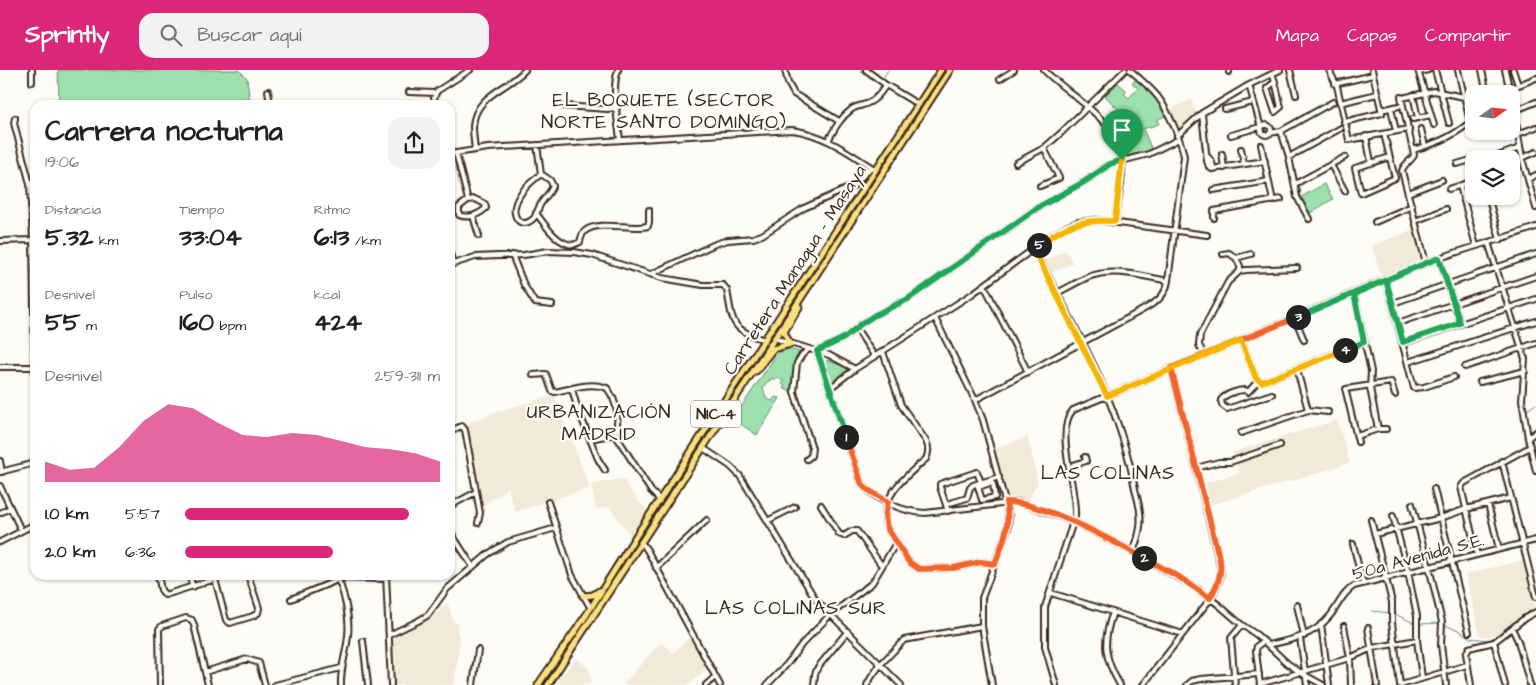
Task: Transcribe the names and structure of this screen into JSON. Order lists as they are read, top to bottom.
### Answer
{
  "streets": {
    "highway": ["Carretera Managua - Masaya", "NIC-4"],
    "street": ["50a Avenida S.E."]
  },
  "districts": [
    "EL BOQUETE (SECTOR NORTE SANTO DOMINGO)",
    "URBANIZACIÓN MADRID",
    "LAS COLINAS",
    "LAS COLINAS SUR"
  ],
  "north": "right",
  "page": {
    "header": "Sprintly",
    "search": "Buscar aquí",
    "nav": ["Mapa", "Capas", "Compartir"],
    "heading": ["Carrera nocturna", "19:06"],
    "stats": [
      ["Distancia", "5.32 km"],
      ["Tiempo", "33:04"],
      ["Ritmo", "6:13 /km"],
      ["Desnivel", "55 m"],
      ["Pulso", "160 bpm"],
      ["kcal", "424"]
    ],
    "pins": [
      "5",
      "3",
      "4",
      "1",
      "2"
    ],
    "chart": ["Desnivel", "259–311 m"],
    "list": [
      {
        "name": "1.0 km",
        "note": "5:57"
      },
      {
        "name": "2.0 km",
        "note": "6:36"
      }
    ]
  }
}
